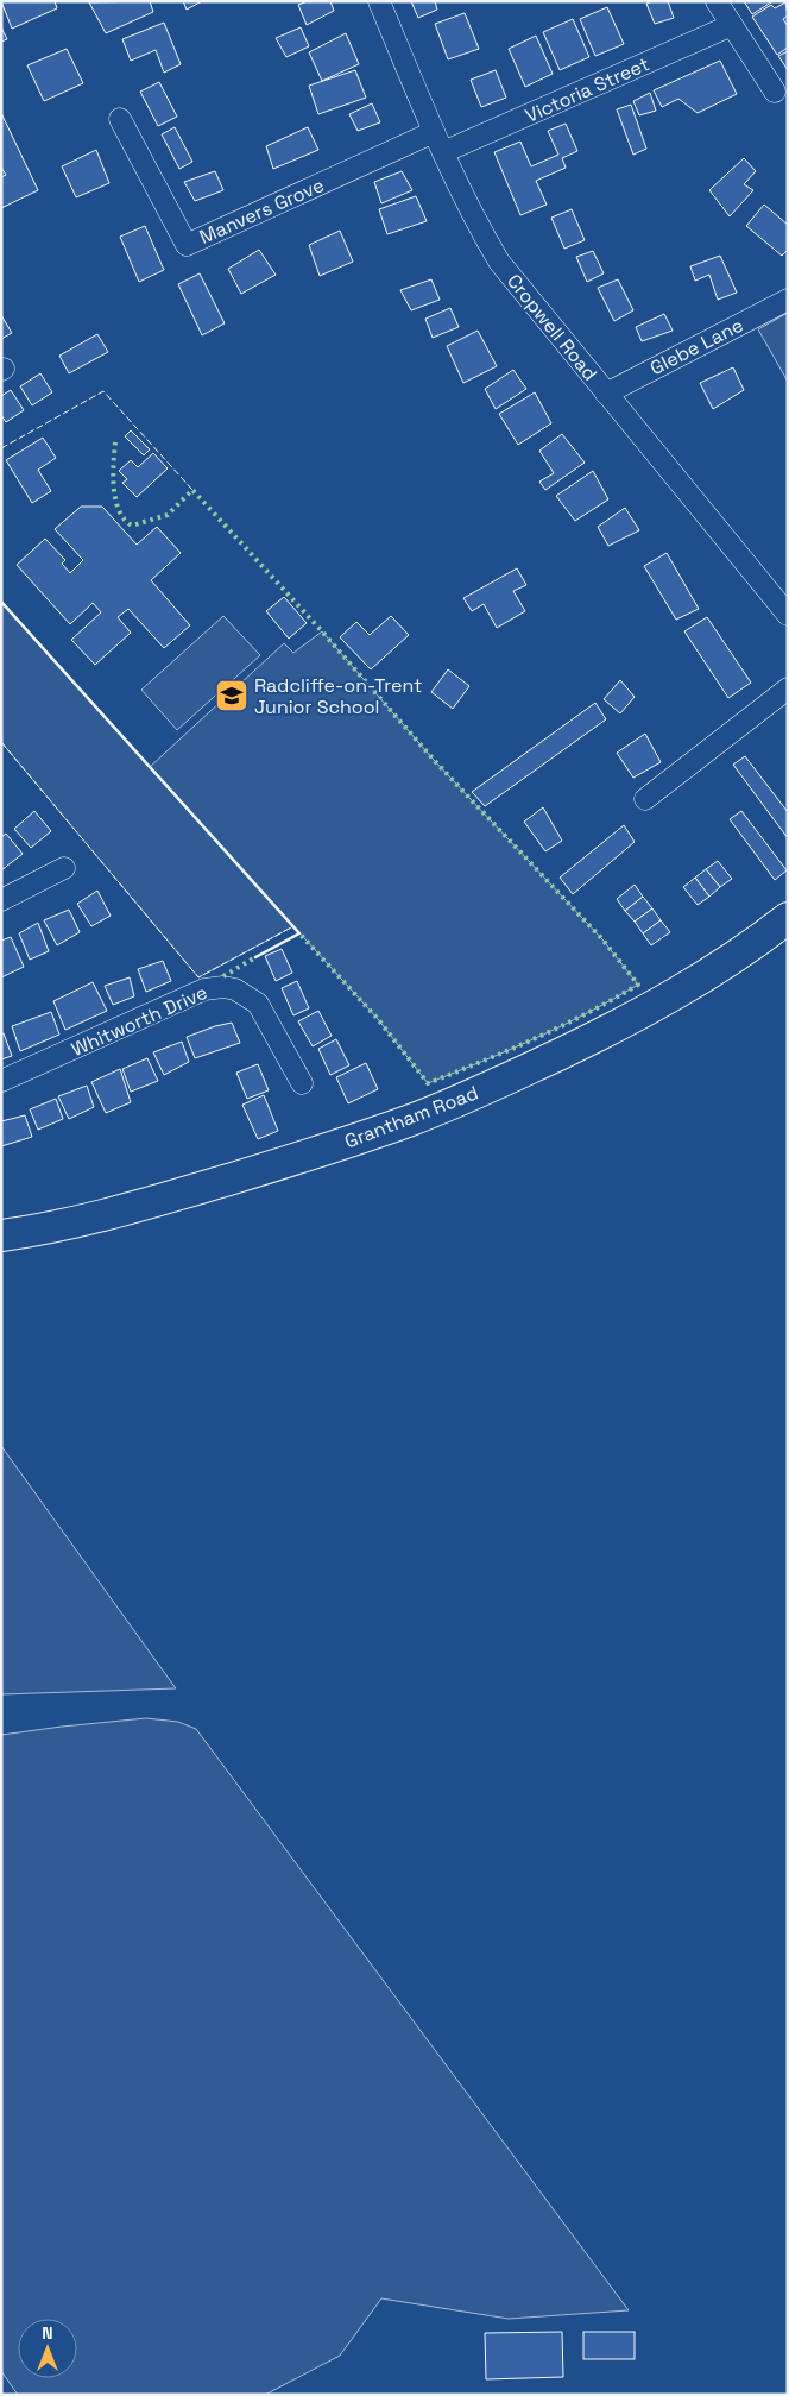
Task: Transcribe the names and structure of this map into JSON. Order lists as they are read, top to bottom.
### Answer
{
  "streets": {
    "highway": ["Grantham Road"],
    "street": [
      "Victoria Street",
      "Manvers Grove",
      "Cropwell Road",
      "Glebe Lane",
      "Whitworth Drive"
    ]
  },
  "crossings": [
    ["Victoria Street", "Cropwell Road"],
    ["Manvers Grove", "Cropwell Road"],
    ["Cropwell Road", "Glebe Lane"]
  ],
  "places": {
    "school or university": ["Radcliffe-on-Trent Junior School"]
  },
  "north": "top"
}
